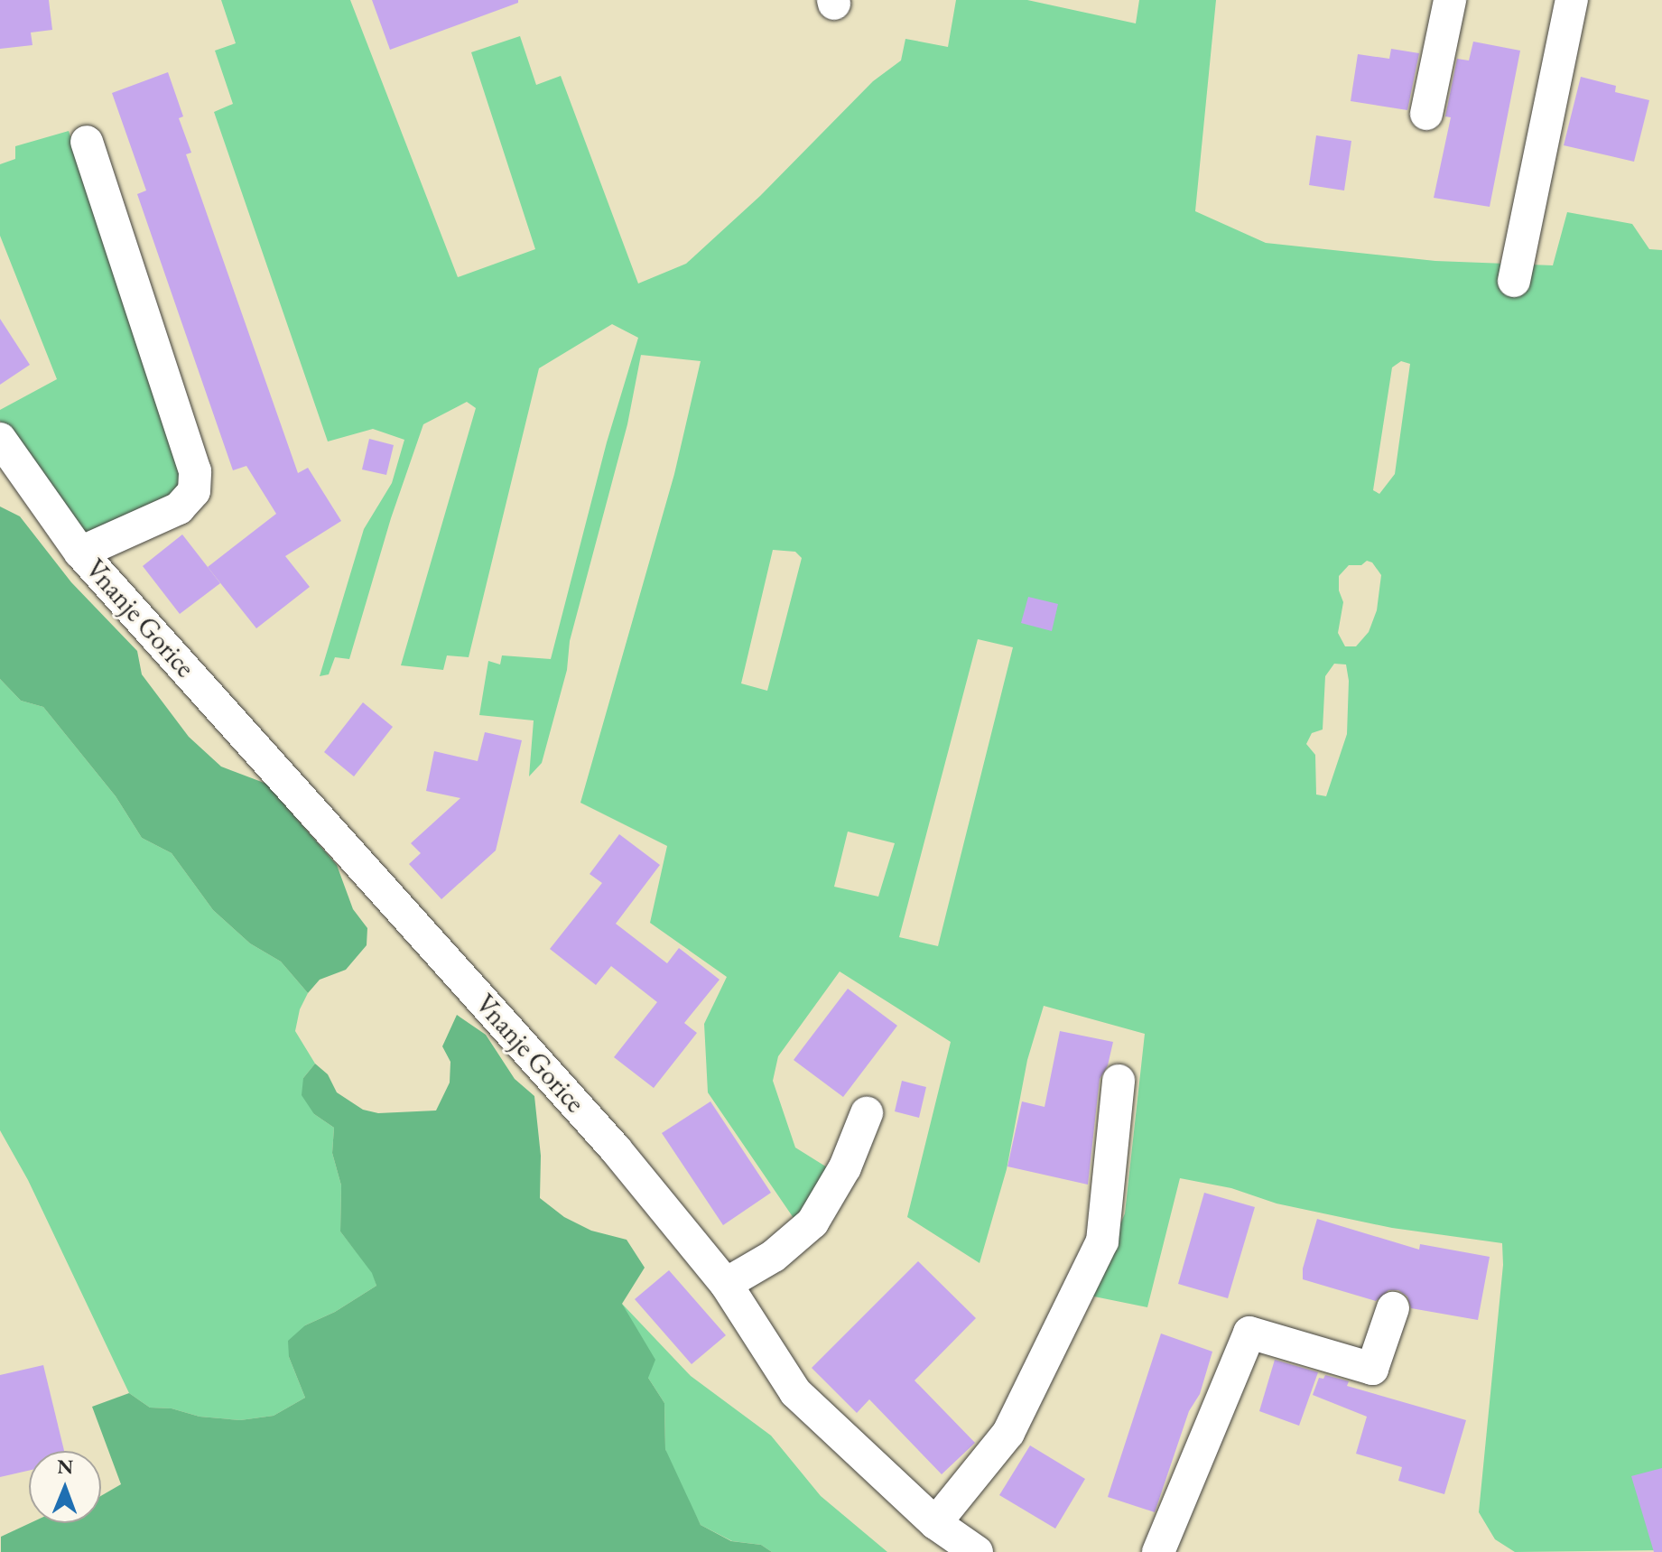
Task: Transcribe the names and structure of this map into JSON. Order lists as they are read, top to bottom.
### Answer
{
  "streets": {
    "street": ["Vnanje Gorice"]
  },
  "north": "top"
}
